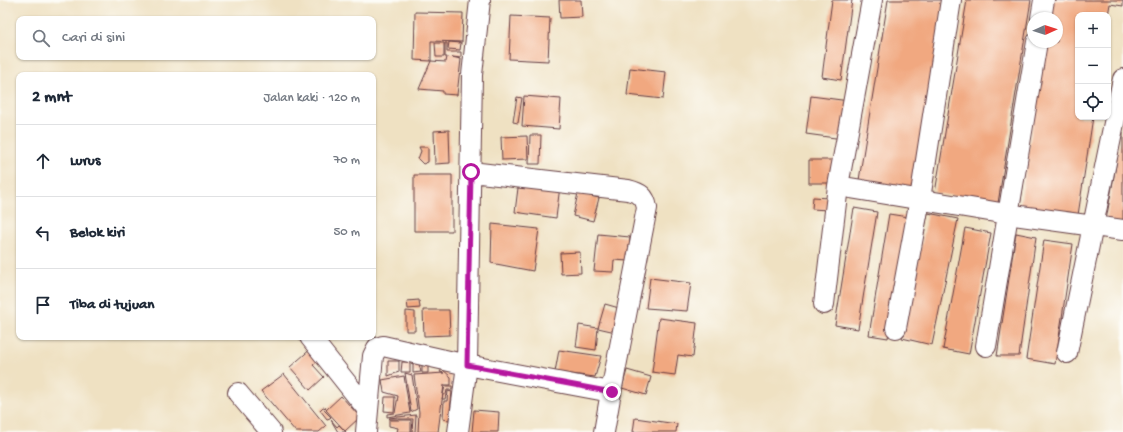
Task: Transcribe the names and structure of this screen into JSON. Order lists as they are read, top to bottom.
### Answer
{
  "north": "right",
  "page": {
    "map_buttons": ["+", "−"],
    "search": "Cari di sini",
    "heading": ["2 mnt", "Jalan kaki · 120 m"],
    "list": [
      ["Lurus", "70 m"],
      ["Belok kiri", "50 m"],
      "Tiba di tujuan"
    ]
  }
}
